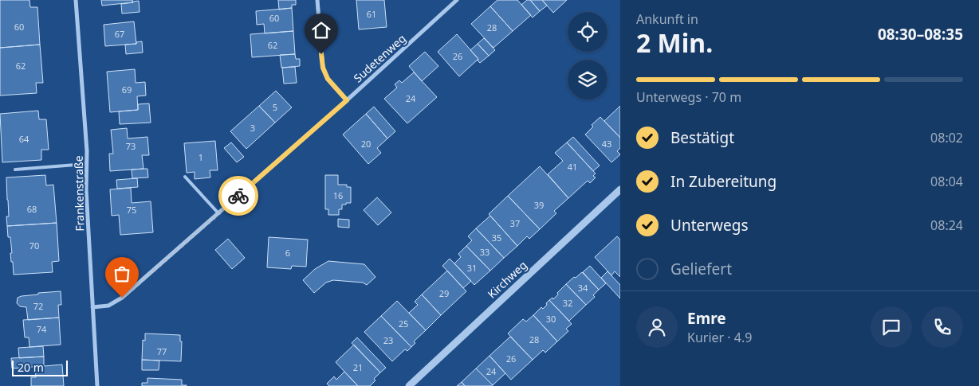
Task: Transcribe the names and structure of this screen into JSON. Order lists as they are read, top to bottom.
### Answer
{
  "streets": {
    "street": ["Sudetenweg", "Frankenstraße", "Kirchweg"]
  },
  "crossings": [
    ["Sudetenweg", "Frankenstraße"]
  ],
  "house_numbers": [
    "61",
    "60",
    "60",
    "28",
    "67",
    "62",
    "26",
    "62",
    "69",
    "24",
    "5",
    "3",
    "64",
    "20",
    "43",
    "73",
    "1",
    "41",
    "16",
    "39",
    "68",
    "75",
    "37",
    "35",
    "70",
    "33",
    "6",
    "31",
    "34",
    "29",
    "32",
    "72",
    "30",
    "25",
    "74",
    "28",
    "23",
    "77",
    "26",
    "21",
    "24"
  ],
  "scale_bar": "20 m",
  "page": {
    "heading": ["2 Min.", "Ankunft in", "08:30–08:35"],
    "panel": ["Emre", "Kurier · 4.9"],
    "bar": "Unterwegs · 70 m",
    "list": [
      ["Bestätigt", "08:02"],
      ["In Zubereitung", "08:04"],
      ["Unterwegs", "08:24"],
      "Geliefert"
    ],
    "scale": "20 m"
  }
}
